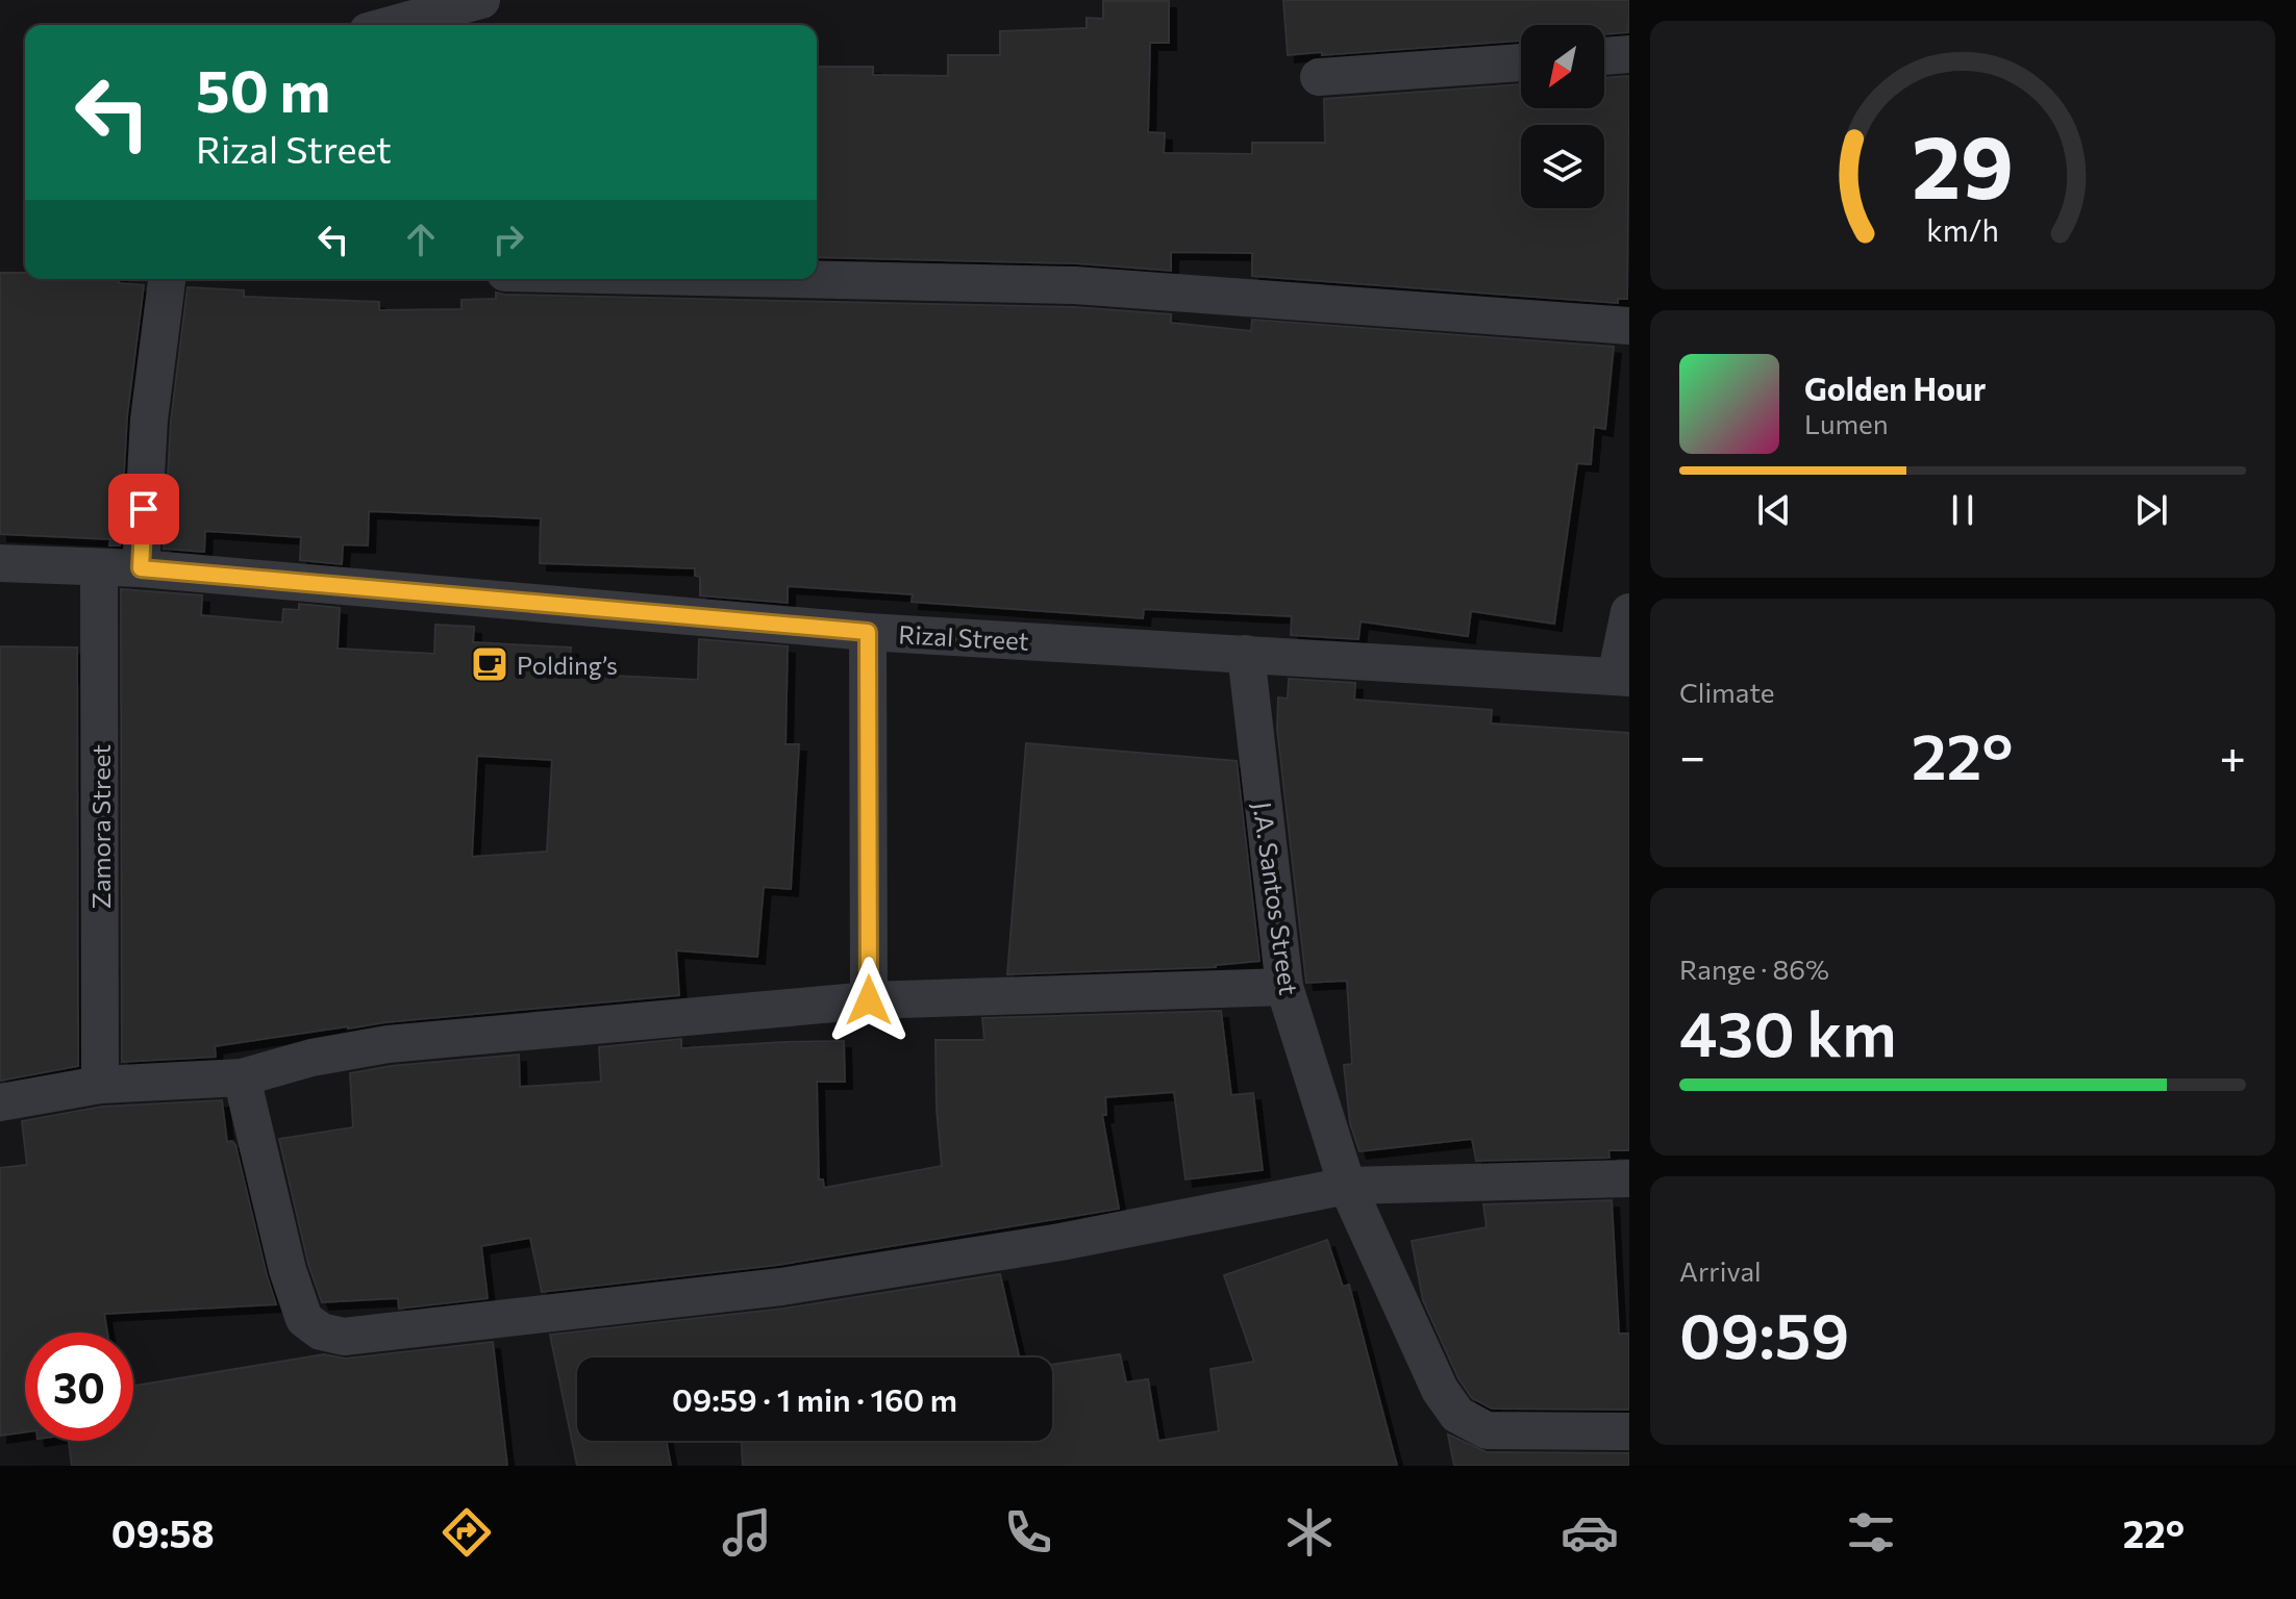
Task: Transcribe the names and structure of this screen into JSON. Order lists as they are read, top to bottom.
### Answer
{
  "streets": {
    "street": ["Rizal Street", "Zamora Street", "J.A. Santos Street"]
  },
  "crossings": [
    ["Rizal Street", "Zamora Street"],
    ["Rizal Street", "J.A. Santos Street"]
  ],
  "places": {
    "cafe": ["Polding’s"]
  },
  "north": "bottom left",
  "page": {
    "turn": ["50 m", "Rizal Street"],
    "song": ["Golden Hour", "Lumen"],
    "tile": [
      "Climate",
      ["Range · 86%", "430 km"],
      ["Arrival", "09:59"]
    ],
    "heat": ["−", "22°", "+"],
    "limit": "30",
    "trip": "09:59 · 1 min · 160 m",
    "tabs": ["09:58", "22°"],
    "gauge": ["29", "km/h"]
  }
}
